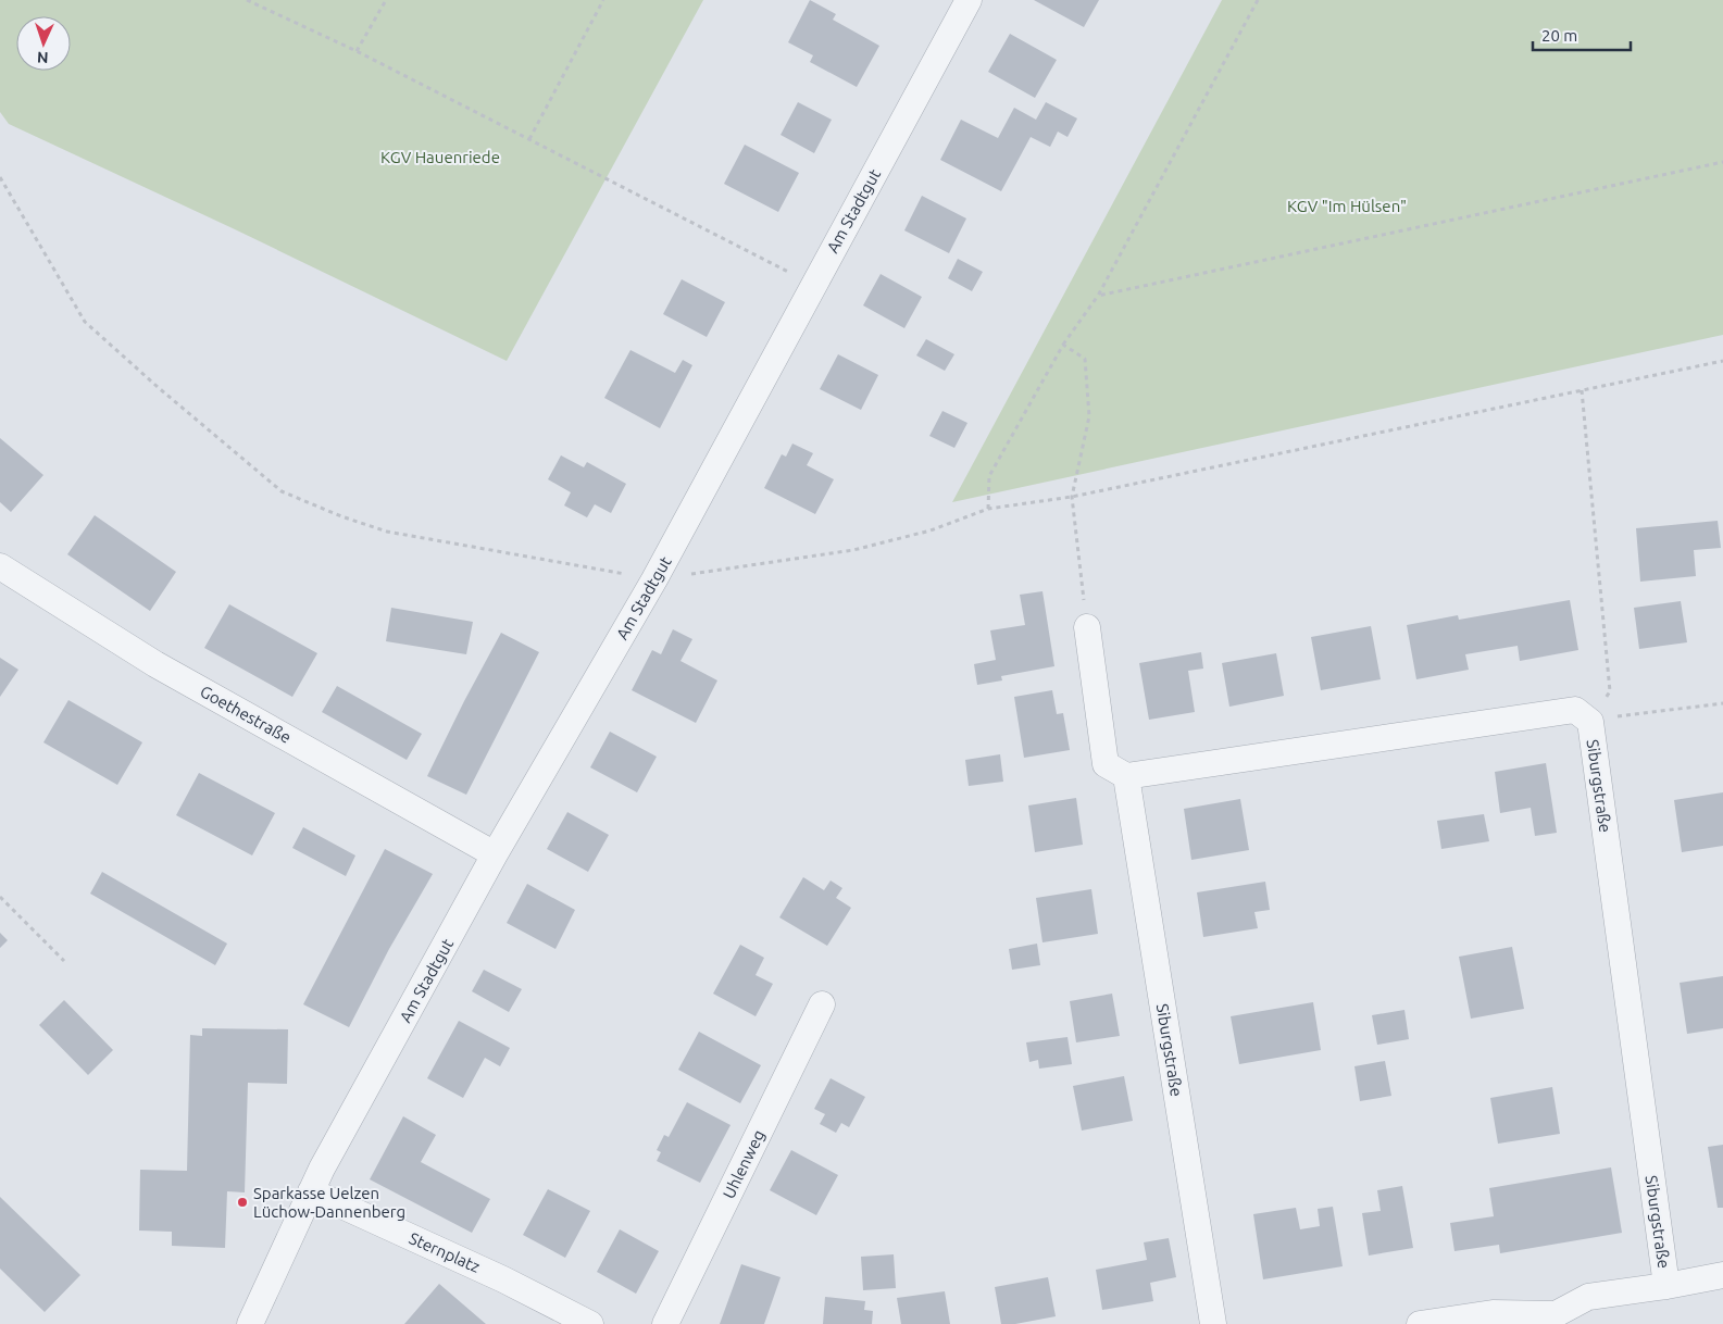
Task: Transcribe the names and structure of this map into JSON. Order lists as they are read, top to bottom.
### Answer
{
  "streets": {
    "street": [
      "Am Stadtgut",
      "Goethestraße",
      "Siburgstraße",
      "Uhlenweg",
      "Sternplatz"
    ]
  },
  "crossings": [
    ["Am Stadtgut", "Goethestraße"],
    ["Am Stadtgut", "Sternplatz"]
  ],
  "parks": ["KGV Hauenriede", "KGV \"Im Hülsen\""],
  "places": ["Sparkasse Uelzen Lüchow-Dannenberg"],
  "scale_bar": "20 m",
  "north": "bottom"
}
